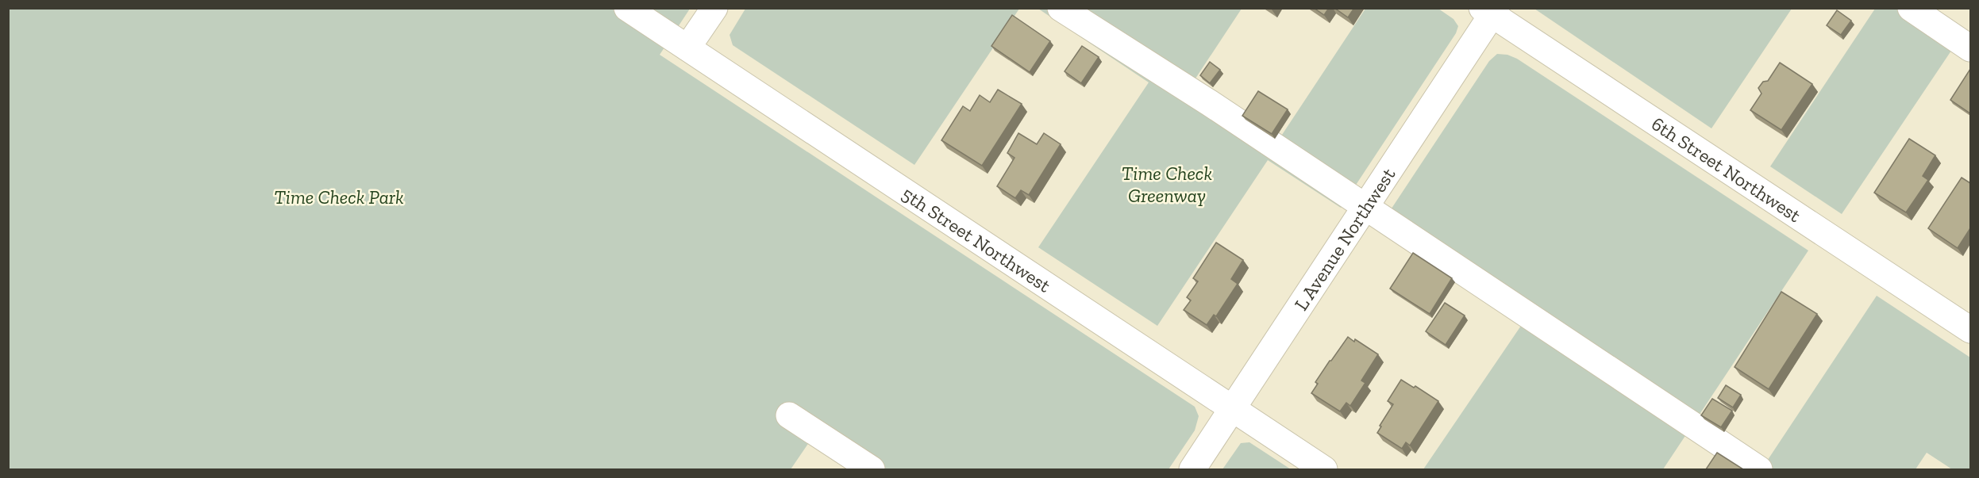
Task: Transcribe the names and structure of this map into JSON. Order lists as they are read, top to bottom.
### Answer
{
  "streets": {
    "street": ["6th Street Northwest", "5th Street Northwest", "L Avenue Northwest"]
  },
  "crossings": [
    ["6th Street Northwest", "L Avenue Northwest"],
    ["5th Street Northwest", "L Avenue Northwest"]
  ],
  "parks": ["Time Check Greenway", "Time Check Park"]
}
